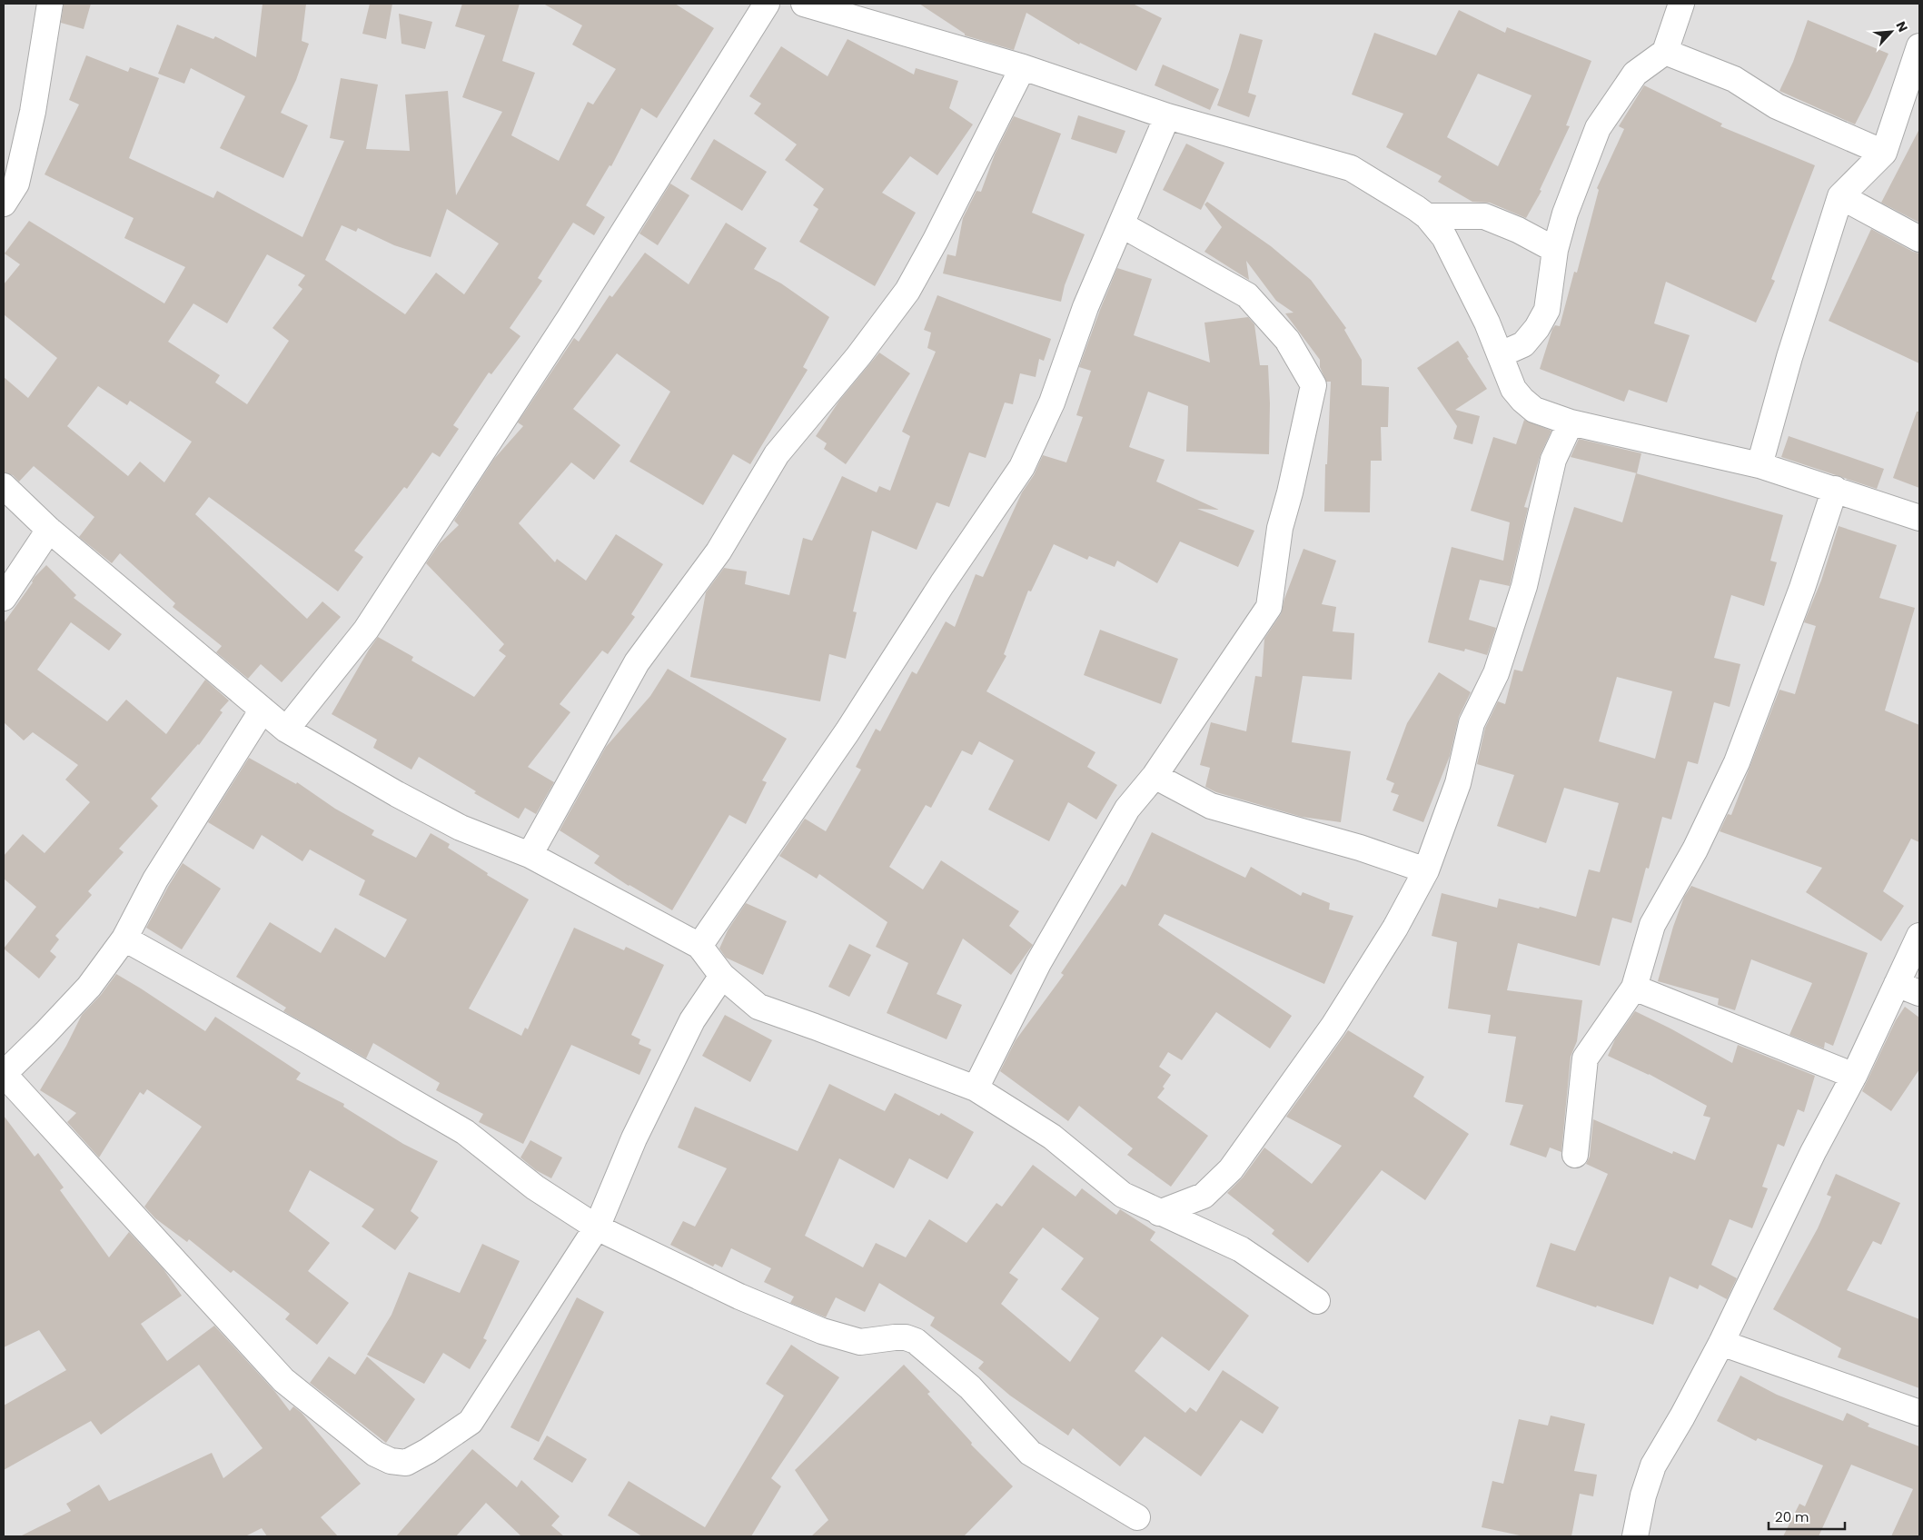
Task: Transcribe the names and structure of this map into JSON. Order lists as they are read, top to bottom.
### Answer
{
  "scale_bar": "20 m",
  "north": "top right"
}
